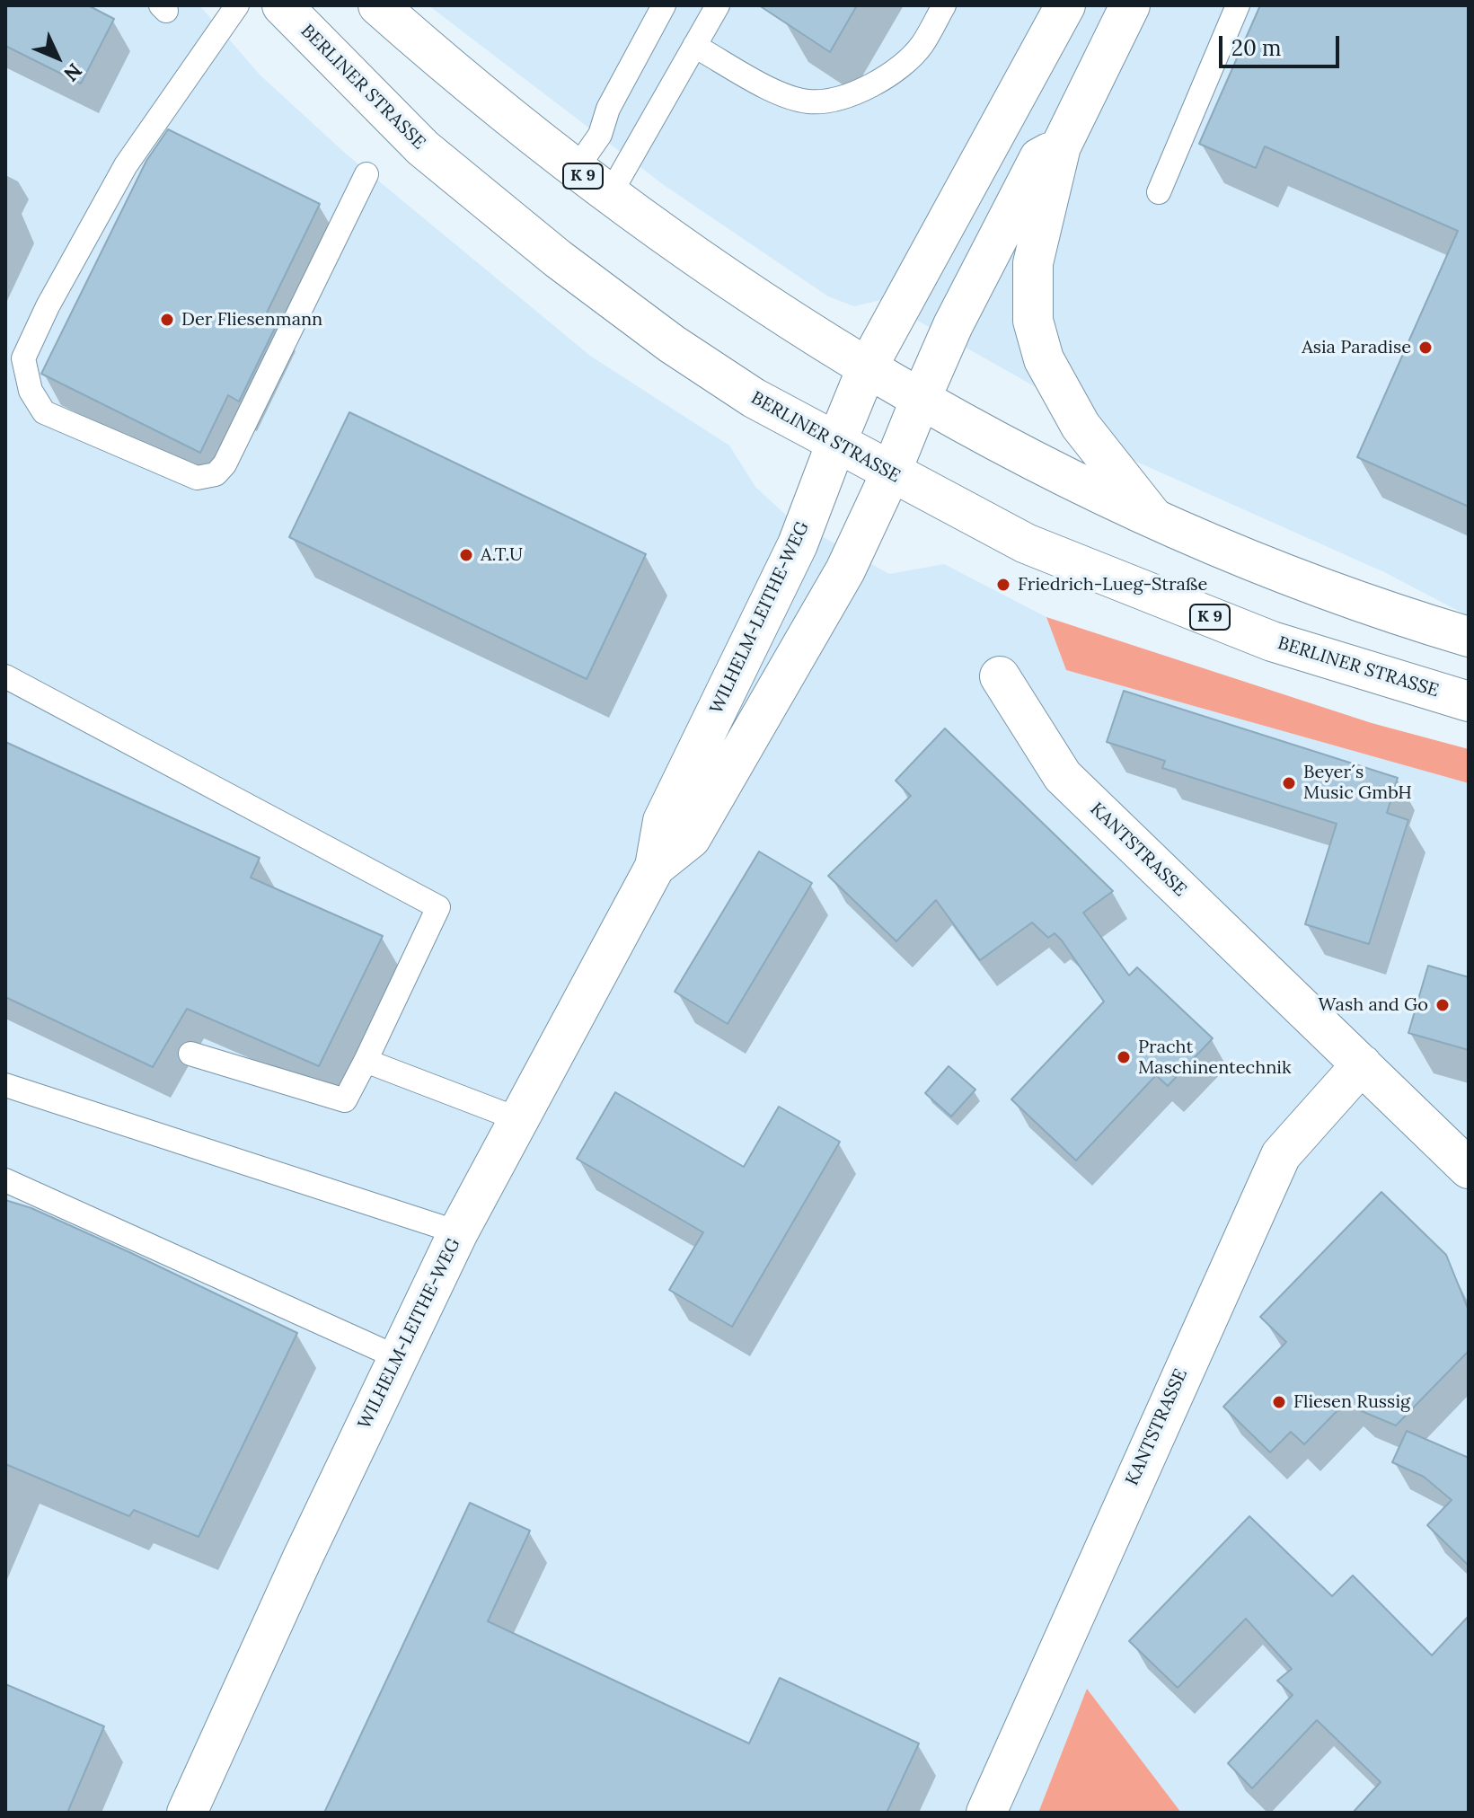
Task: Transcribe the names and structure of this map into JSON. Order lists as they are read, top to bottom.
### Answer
{
  "streets": {
    "street": [
      "BERLINER STRASSE",
      "K 9",
      "WILHELM-LEITHE-WEG",
      "KANTSTRASSE"
    ]
  },
  "crossings": [
    ["BERLINER STRASSE", "WILHELM-LEITHE-WEG"],
    ["K 9", "WILHELM-LEITHE-WEG"]
  ],
  "places": [
    "Der Fliesenmann",
    "Asia Paradise",
    "A.T.U",
    "Friedrich-Lueg-Straße",
    "Beyer´s Music GmbH",
    "Wash and Go",
    "Pracht Maschinentechnik",
    "Fliesen Russig"
  ],
  "scale_bar": "20 m",
  "north": "bottom right"
}
